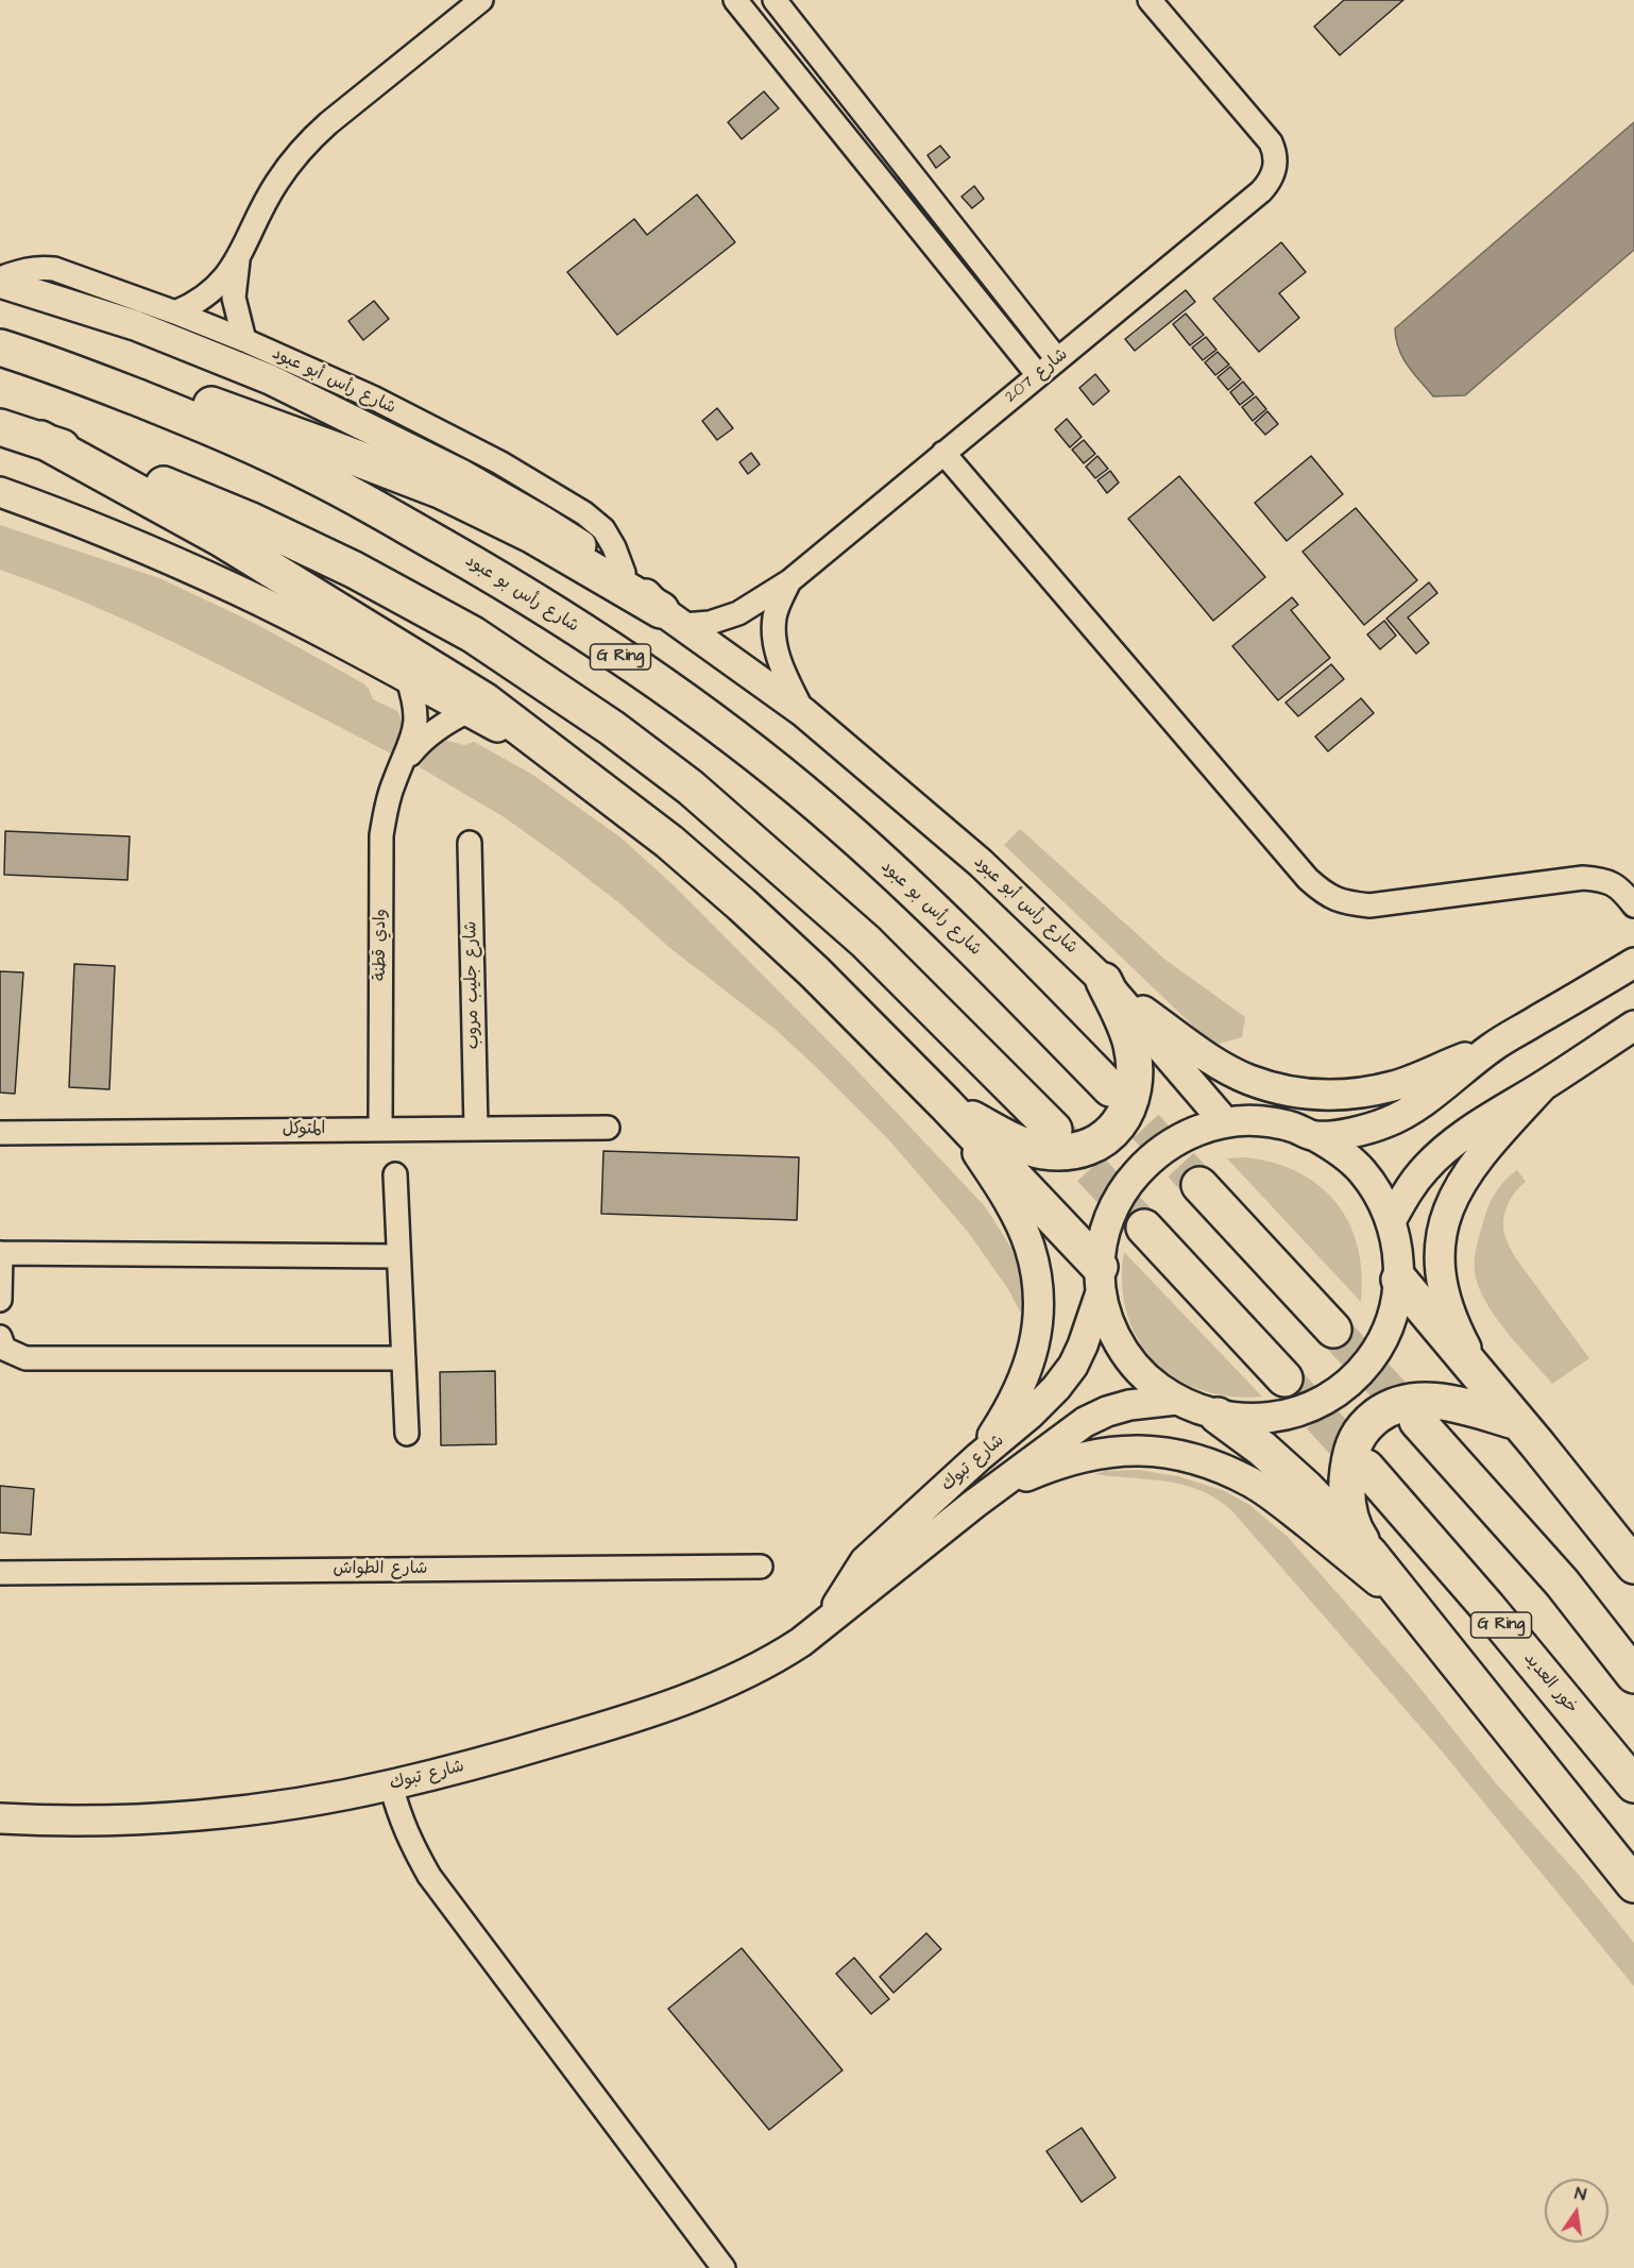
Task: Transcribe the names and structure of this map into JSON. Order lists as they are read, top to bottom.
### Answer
{
  "streets": {
    "highway": ["شارع رأس بو عبود", "G Ring", "خور العديد"],
    "street": [
      "شارع 207",
      "شارع رأس أبو عبود",
      "وادي قطنة",
      "شارع جليب مروب",
      "المتوكل",
      "شارع تبوك",
      "شارع الطواش"
    ]
  },
  "crossings": [
    ["شارع 207", "شارع رأس أبو عبود"],
    ["وادي قطنة", "المتوكل"],
    ["شارع جليب مروب", "المتوكل"]
  ],
  "north": "top"
}
